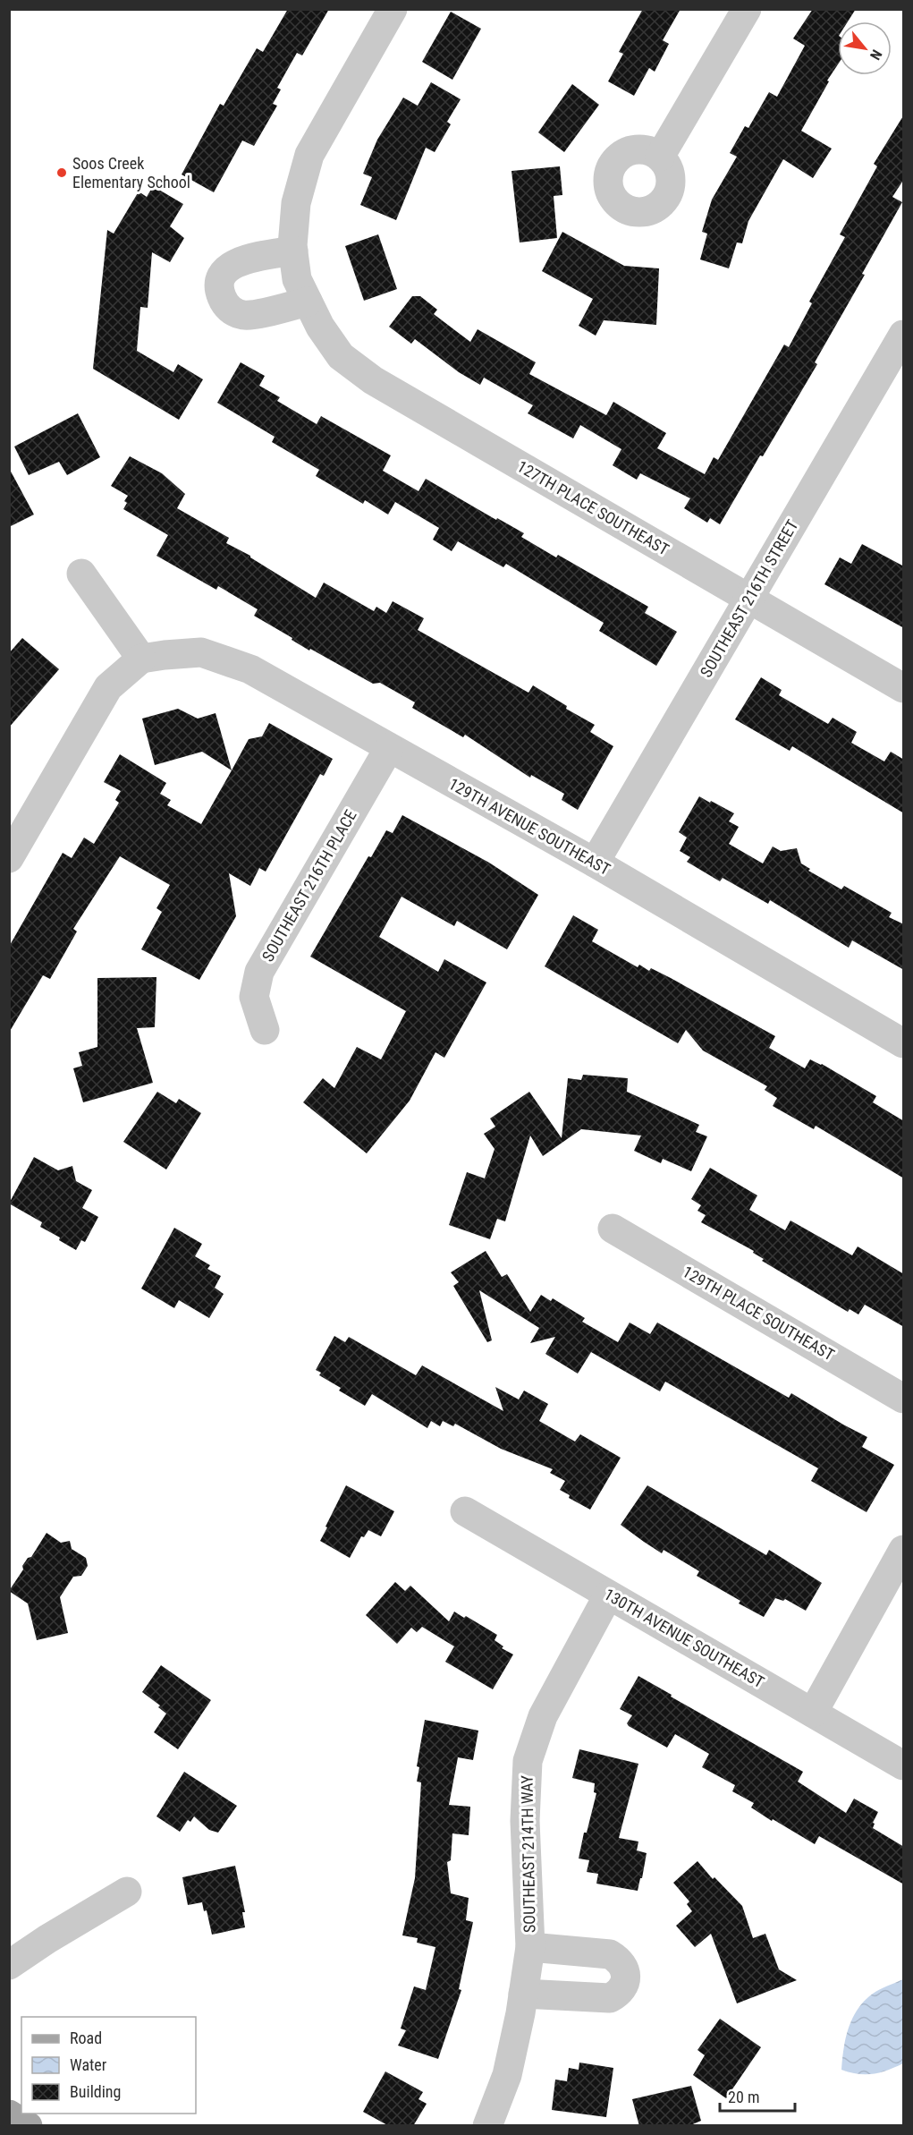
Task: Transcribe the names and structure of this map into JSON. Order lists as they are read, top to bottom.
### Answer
{
  "streets": {
    "street": [
      "127TH PLACE SOUTHEAST",
      "SOUTHEAST 216TH STREET",
      "129TH AVENUE SOUTHEAST",
      "SOUTHEAST 216TH PLACE",
      "129TH PLACE SOUTHEAST",
      "130TH AVENUE SOUTHEAST",
      "SOUTHEAST 214TH WAY"
    ]
  },
  "crossings": [
    ["127TH PLACE SOUTHEAST", "SOUTHEAST 216TH STREET"],
    ["SOUTHEAST 216TH STREET", "129TH AVENUE SOUTHEAST"],
    ["129TH AVENUE SOUTHEAST", "SOUTHEAST 216TH PLACE"],
    ["130TH AVENUE SOUTHEAST", "SOUTHEAST 214TH WAY"]
  ],
  "places": ["Soos Creek Elementary School"],
  "legend": ["Road", "Water", "Building"],
  "scale_bar": "20 m",
  "north": "bottom right"
}
